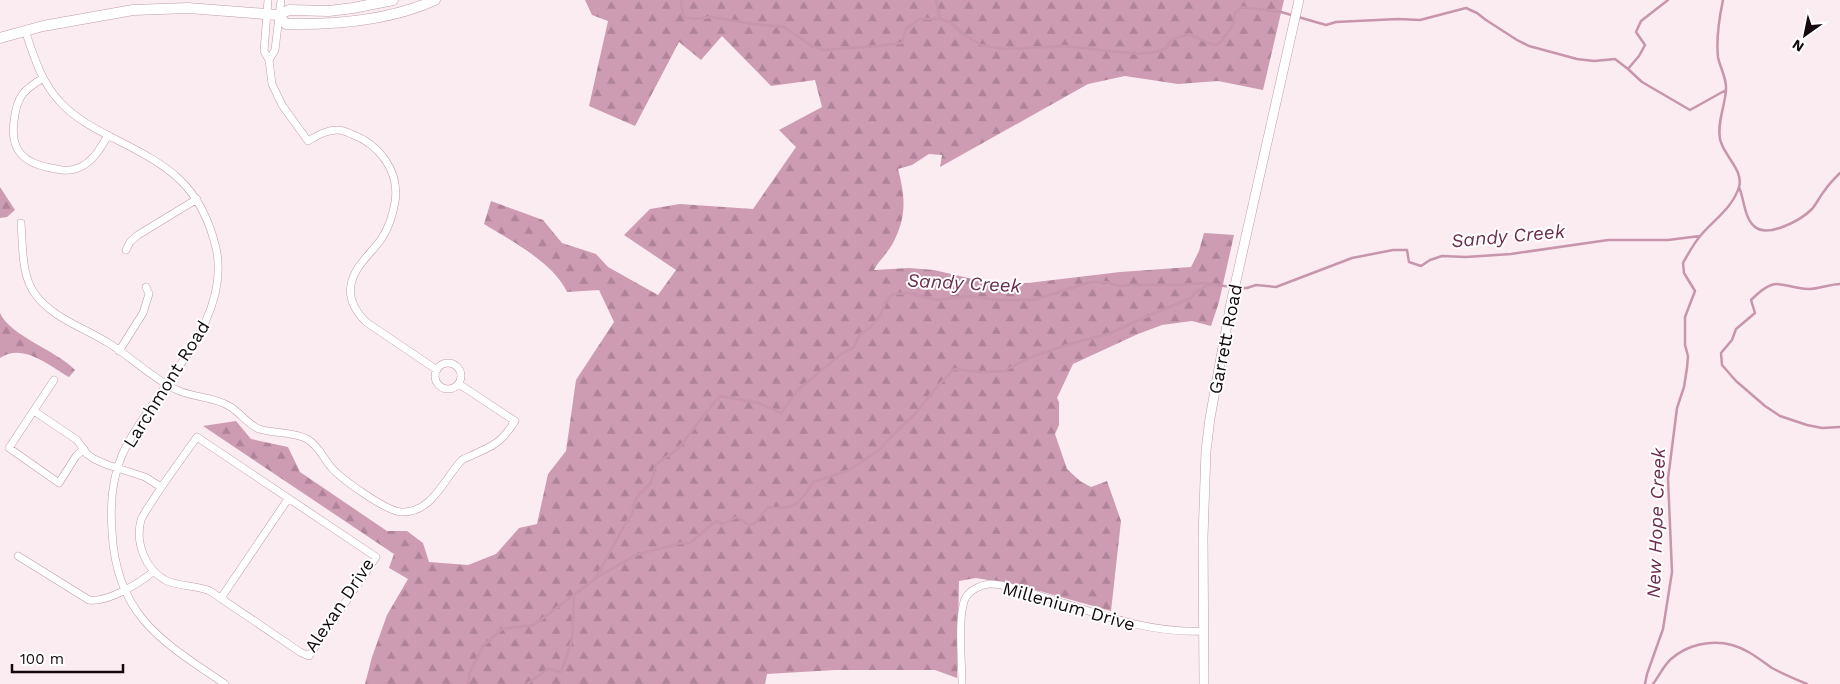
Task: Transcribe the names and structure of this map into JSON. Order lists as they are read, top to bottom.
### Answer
{
  "streets": {
    "street": [
      "Garrett Road",
      "Larchmont Road",
      "Alexan Drive",
      "Millenium Drive"
    ]
  },
  "crossings": [
    ["Garrett Road", "Millenium Drive"]
  ],
  "water": ["Sandy Creek", "New Hope Creek"],
  "scale_bar": "100 m",
  "north": "bottom left"
}
